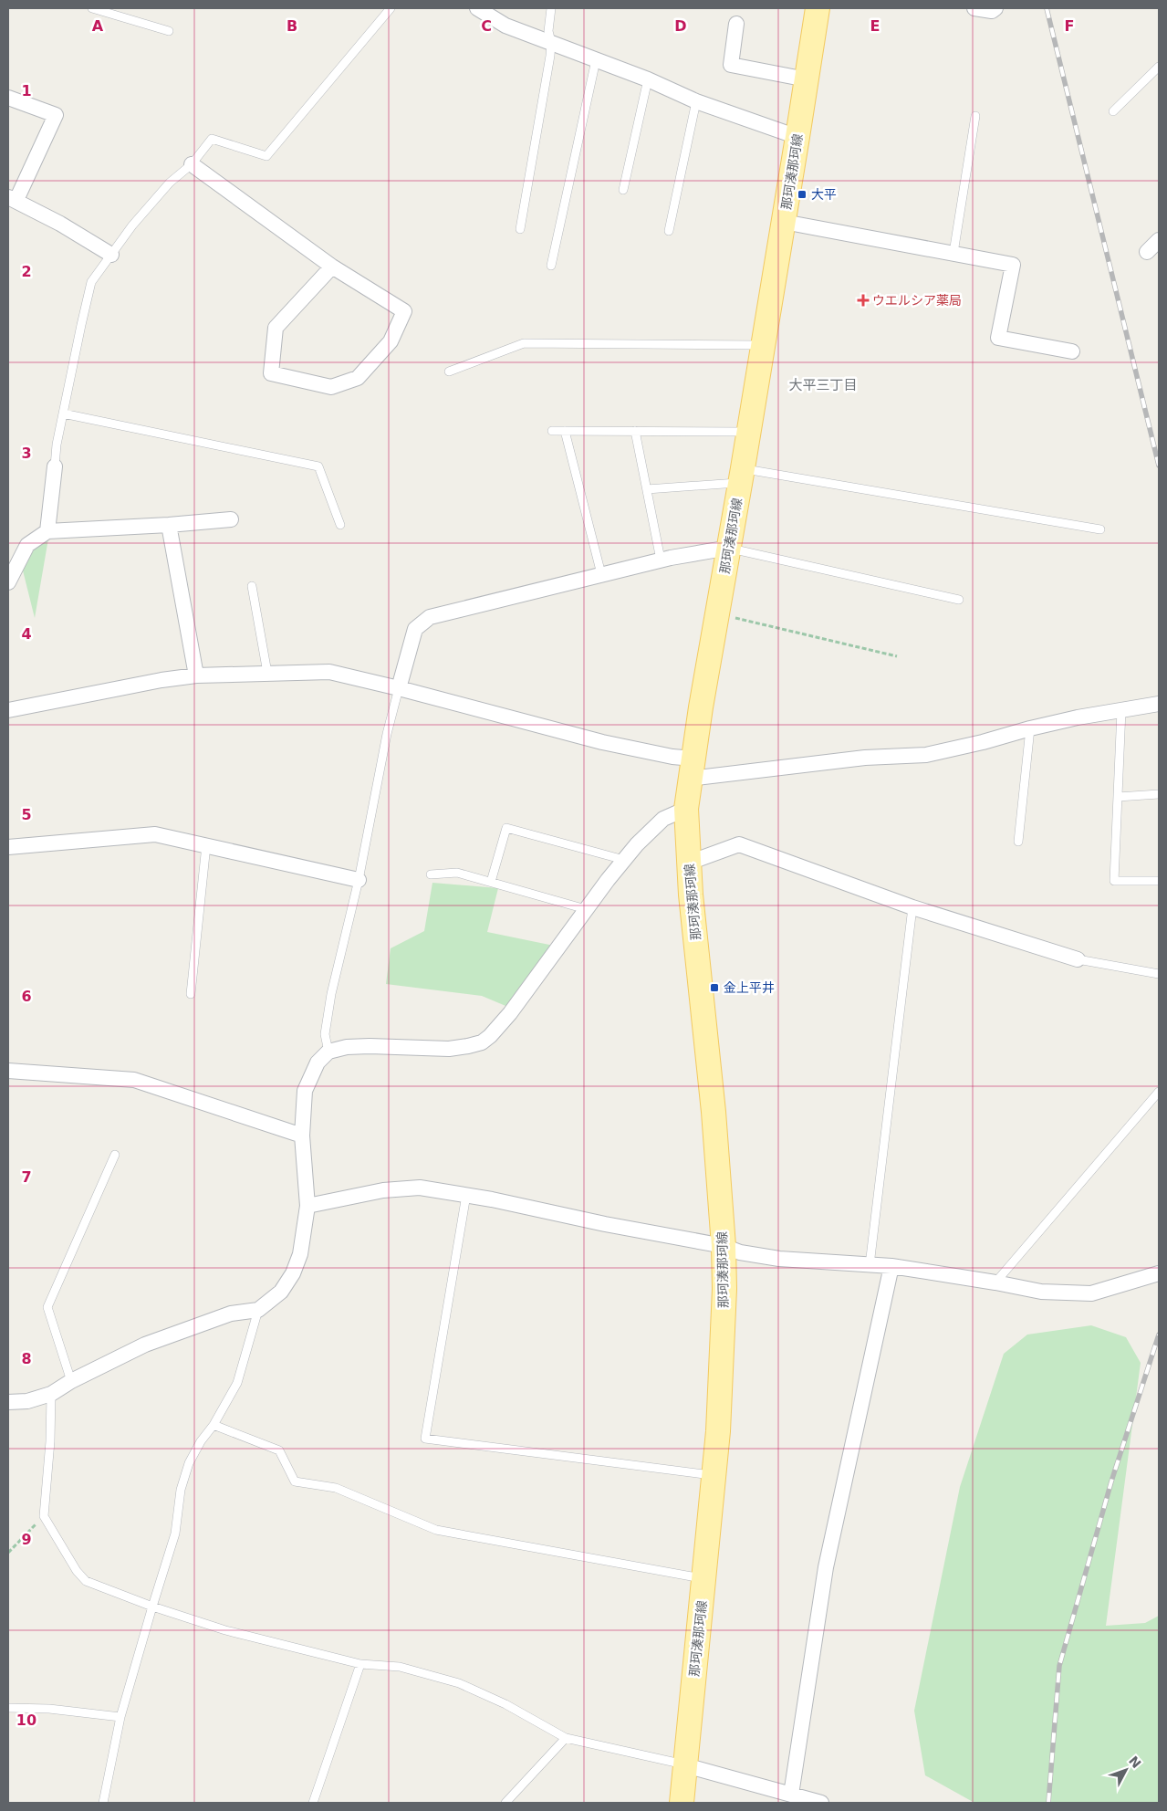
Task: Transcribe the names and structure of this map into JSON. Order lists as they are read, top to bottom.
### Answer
{
  "streets": {
    "main road": ["那珂湊那珂線"]
  },
  "districts": ["大平三丁目"],
  "places": {
    "transit": ["大平", "金上平井"],
    "health": ["ウエルシア薬局"]
  },
  "north": "top right",
  "grid": {
    "columns": [
      "A",
      "B",
      "C",
      "D",
      "E",
      "F"
    ],
    "rows": [
      "1",
      "2",
      "3",
      "4",
      "5",
      "6",
      "7",
      "8",
      "9",
      "10"
    ]
  }
}
